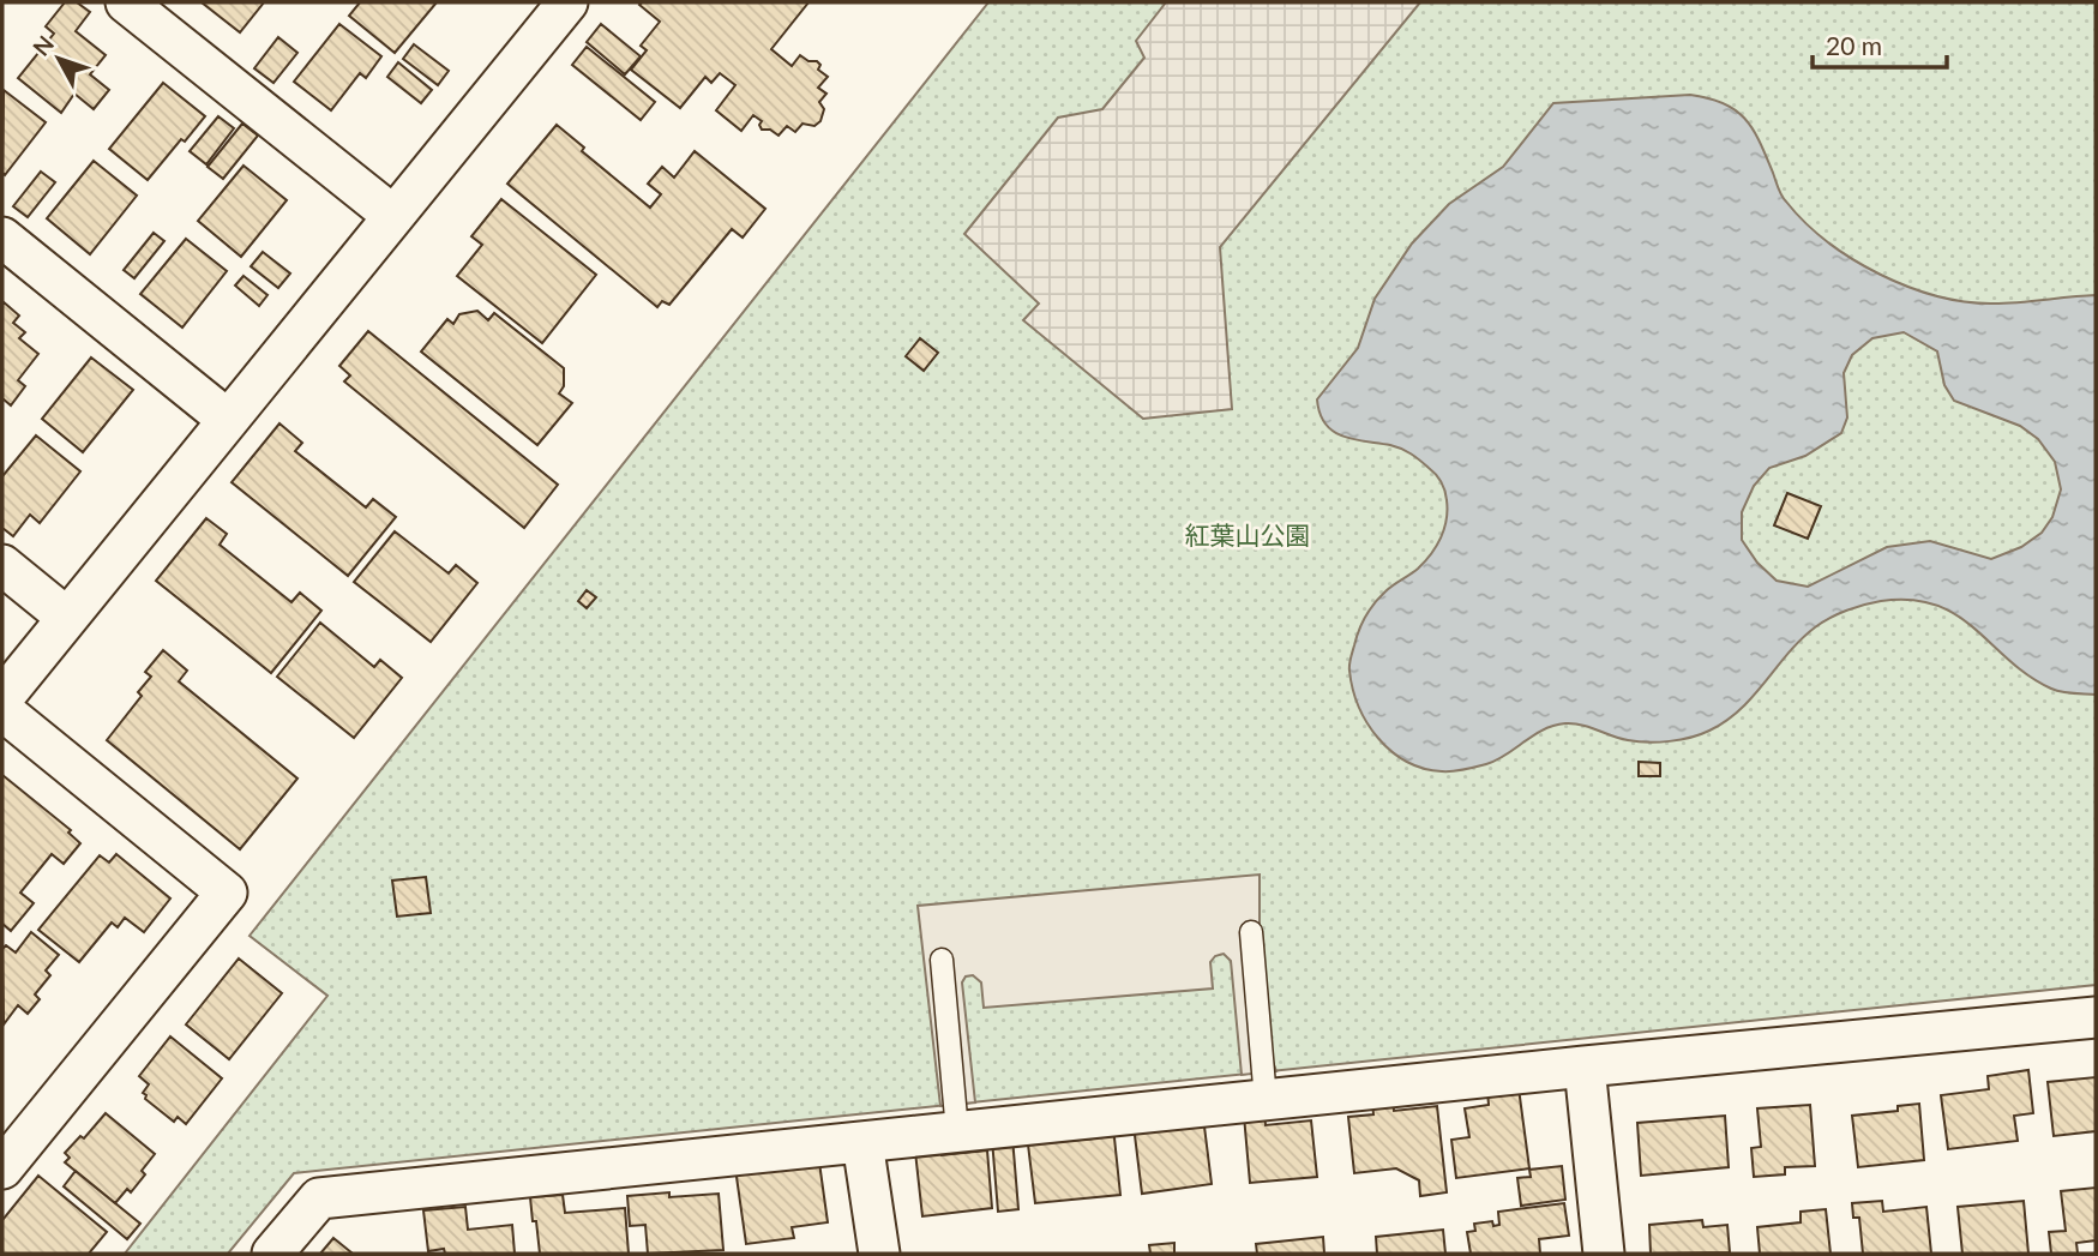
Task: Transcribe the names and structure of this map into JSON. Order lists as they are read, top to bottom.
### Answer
{
  "parks": ["紅葉山公園"],
  "scale_bar": "20 m",
  "north": "top left"
}
